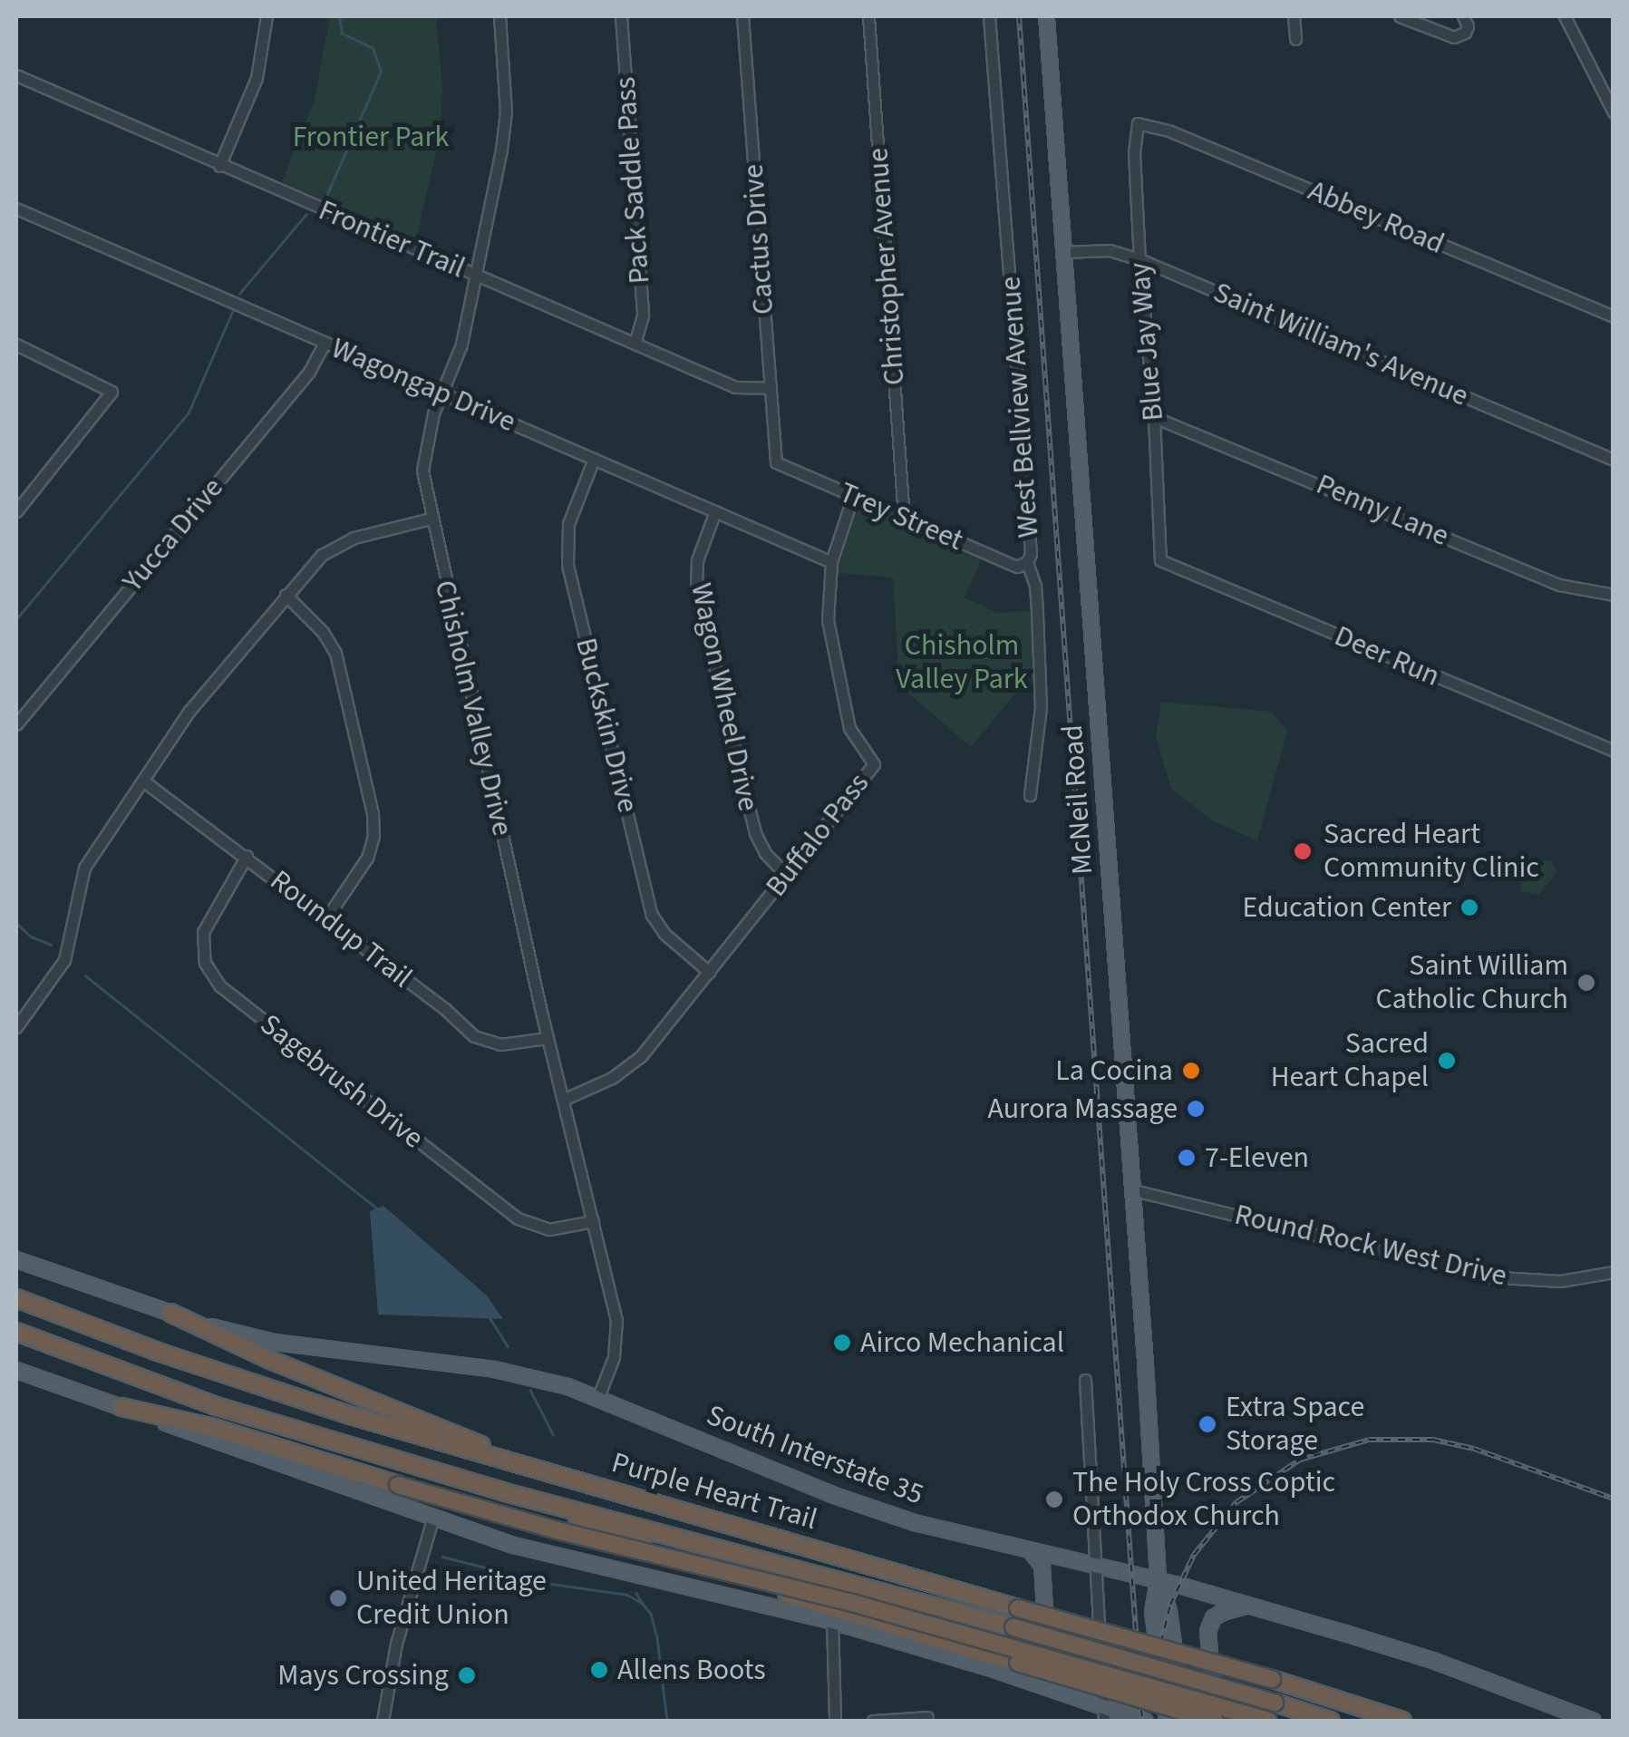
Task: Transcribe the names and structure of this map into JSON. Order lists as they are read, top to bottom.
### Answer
{
  "streets": {
    "highway": ["Purple Heart Trail"],
    "main road": ["McNeil Road", "South Interstate 35"],
    "street": [
      "Pack Saddle Pass",
      "Abbey Road",
      "Frontier Trail",
      "Cactus Drive",
      "Christopher Avenue",
      "Blue Jay Way",
      "Saint William's Avenue",
      "Wagongap Drive",
      "West Bellview Avenue",
      "Penny Lane",
      "Trey Street",
      "Yucca Drive",
      "Deer Run",
      "Wagon Wheel Drive",
      "Chisholm Valley Drive",
      "Buckskin Drive",
      "Buffalo Pass",
      "Roundup Trail",
      "Sagebrush Drive",
      "Round Rock West Drive"
    ]
  },
  "crossings": [
    ["Pack Saddle Pass", "Frontier Trail"],
    ["Abbey Road", "Blue Jay Way"],
    ["Frontier Trail", "Cactus Drive"],
    ["Frontier Trail", "Chisholm Valley Drive"],
    ["Cactus Drive", "Trey Street"],
    ["Christopher Avenue", "Trey Street"],
    ["Blue Jay Way", "Saint William's Avenue"],
    ["Blue Jay Way", "Penny Lane"],
    ["Blue Jay Way", "Deer Run"],
    ["Saint William's Avenue", "McNeil Road"],
    ["Wagongap Drive", "Yucca Drive"],
    ["Wagongap Drive", "Wagon Wheel Drive"],
    ["Wagongap Drive", "Chisholm Valley Drive"],
    ["Wagongap Drive", "Buckskin Drive"],
    ["Wagongap Drive", "Buffalo Pass"],
    ["West Bellview Avenue", "Trey Street"],
    ["Trey Street", "Buffalo Pass"],
    ["Wagon Wheel Drive", "Buffalo Pass"],
    ["Chisholm Valley Drive", "Buffalo Pass"],
    ["Chisholm Valley Drive", "Roundup Trail"],
    ["Chisholm Valley Drive", "Sagebrush Drive"],
    ["Chisholm Valley Drive", "South Interstate 35"],
    ["Buckskin Drive", "Buffalo Pass"],
    ["McNeil Road", "Round Rock West Drive"],
    ["McNeil Road", "South Interstate 35"],
    ["Roundup Trail", "Sagebrush Drive"]
  ],
  "parks": ["Frontier Park", "Chisholm Valley Park"],
  "places": [
    "Sacred Heart Community Clinic",
    "Education Center",
    "Saint William Catholic Church",
    "Sacred Heart Chapel",
    "La Cocina",
    "Aurora Massage",
    "7-Eleven",
    "Airco Mechanical",
    "Extra Space Storage",
    "The Holy Cross Coptic Orthodox Church",
    "United Heritage Credit Union",
    "Allens Boots",
    "Mays Crossing"
  ]
}
